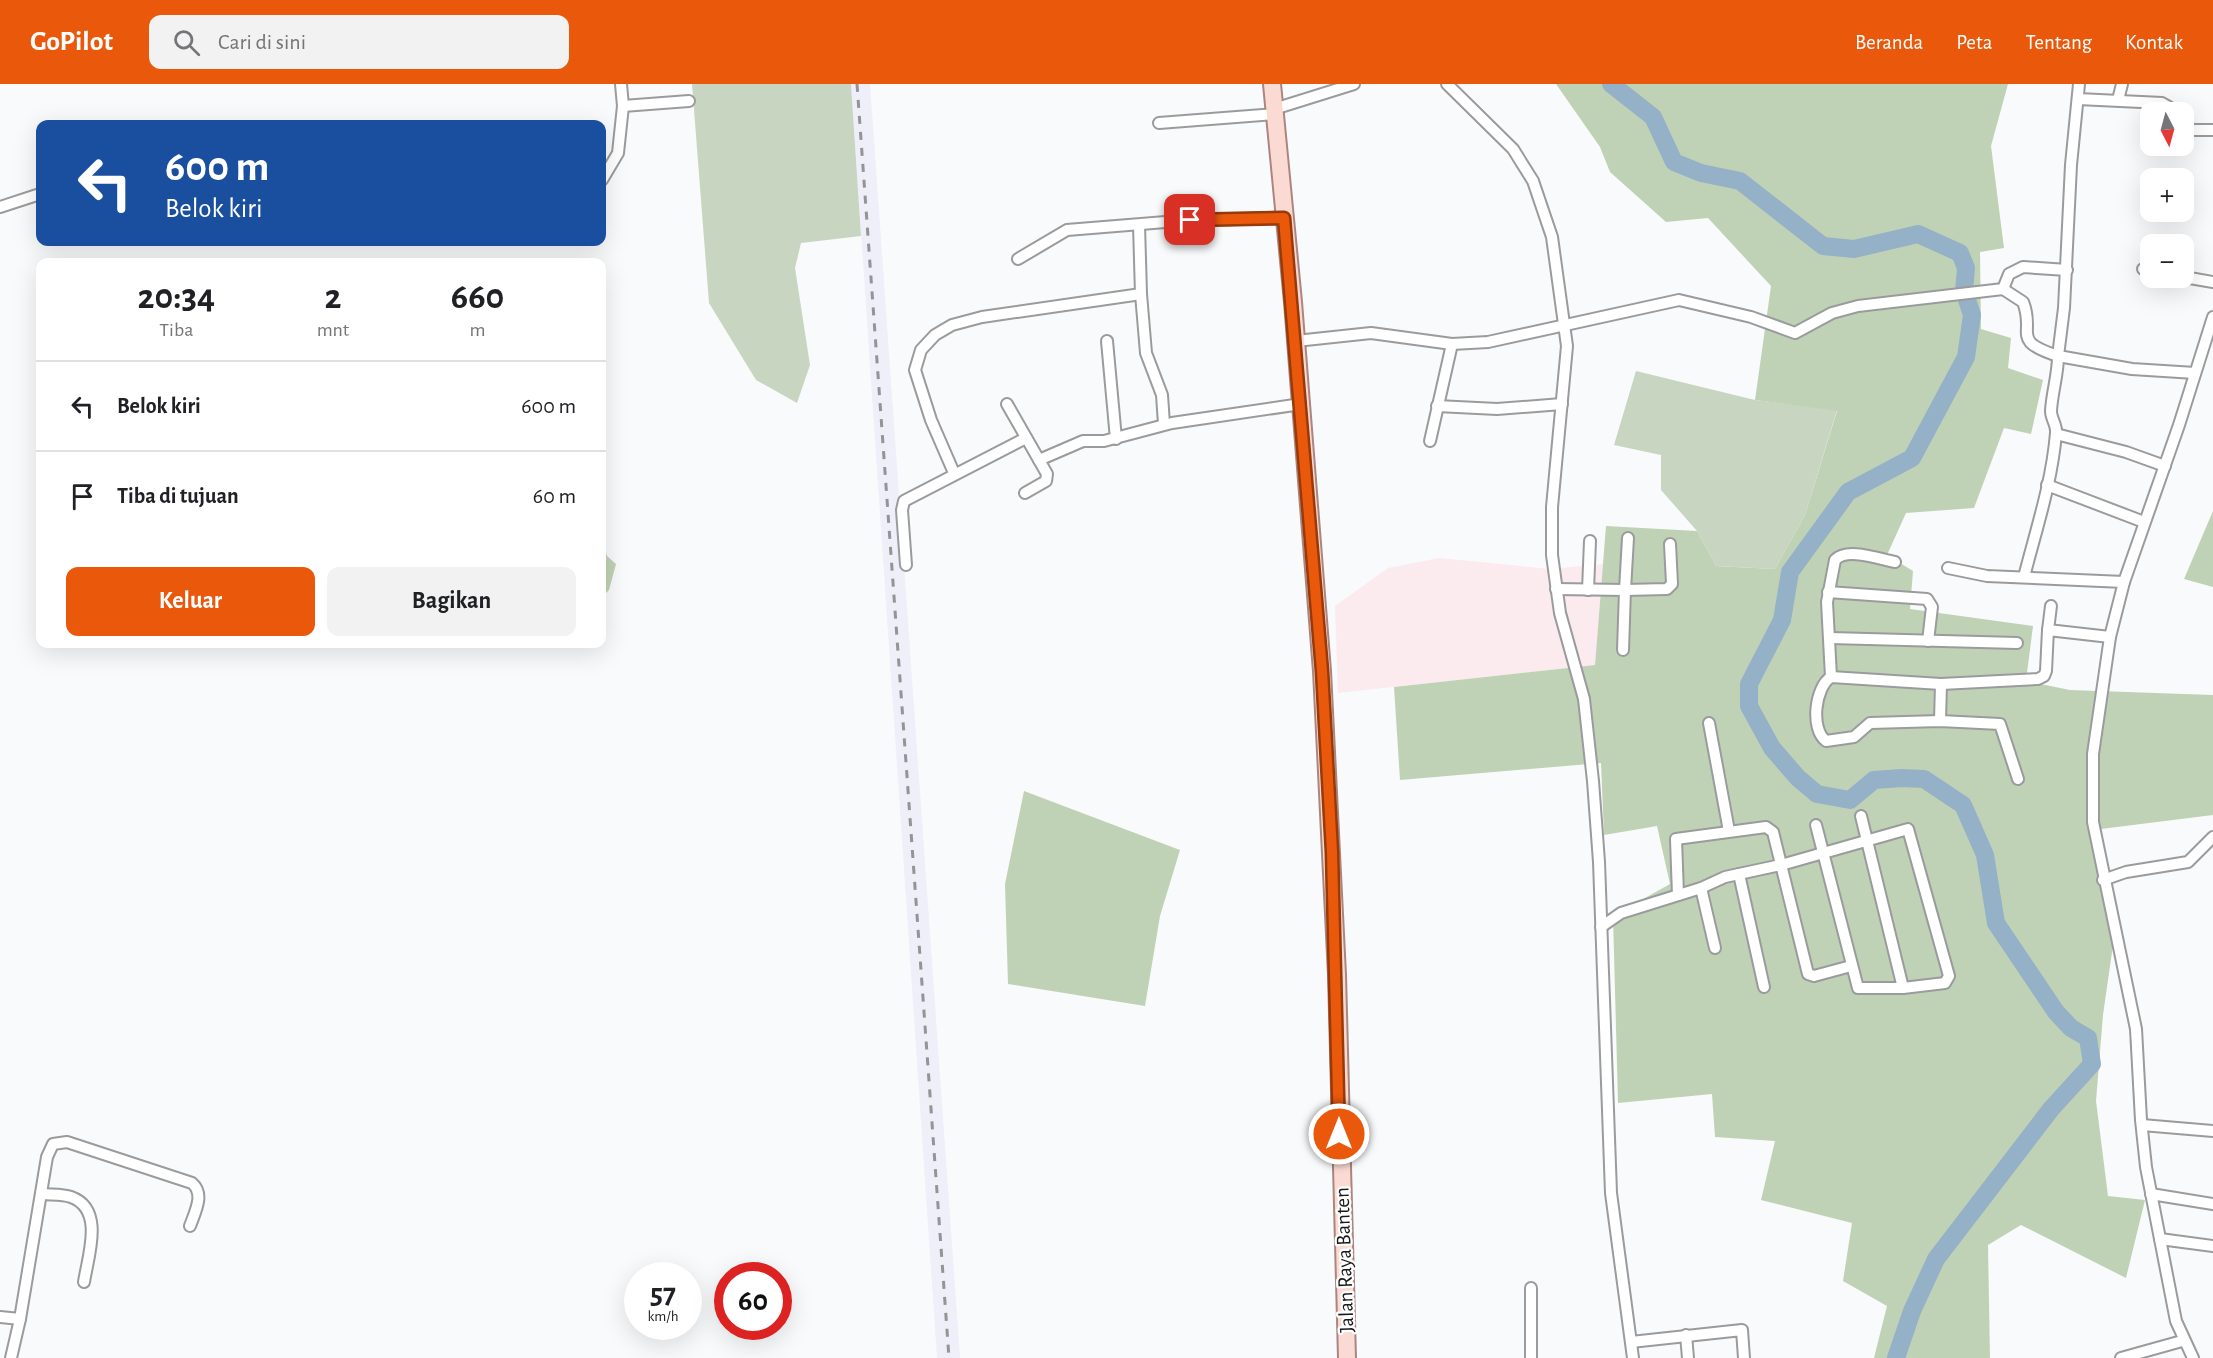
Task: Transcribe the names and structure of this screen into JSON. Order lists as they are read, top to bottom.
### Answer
{
  "streets": {
    "main road": ["Jalan Raya Banten"]
  },
  "north": "bottom",
  "page": {
    "header": "GoPilot",
    "search": "Cari di sini",
    "nav": [
      "Beranda",
      "Peta",
      "Tentang",
      "Kontak"
    ],
    "map_buttons": ["+", "−"],
    "turn": ["600 m", "Belok kiri"],
    "eta": [
      "20:34",
      "Tiba",
      "2",
      "mnt",
      "660",
      "m"
    ],
    "list": [
      {
        "name": "Belok kiri",
        "value": "600 m"
      },
      {
        "name": "Tiba di tujuan",
        "value": "60 m"
      }
    ],
    "buttons": ["Keluar", "Bagikan"],
    "speed": "57 km/h",
    "limit": "60"
  }
}
